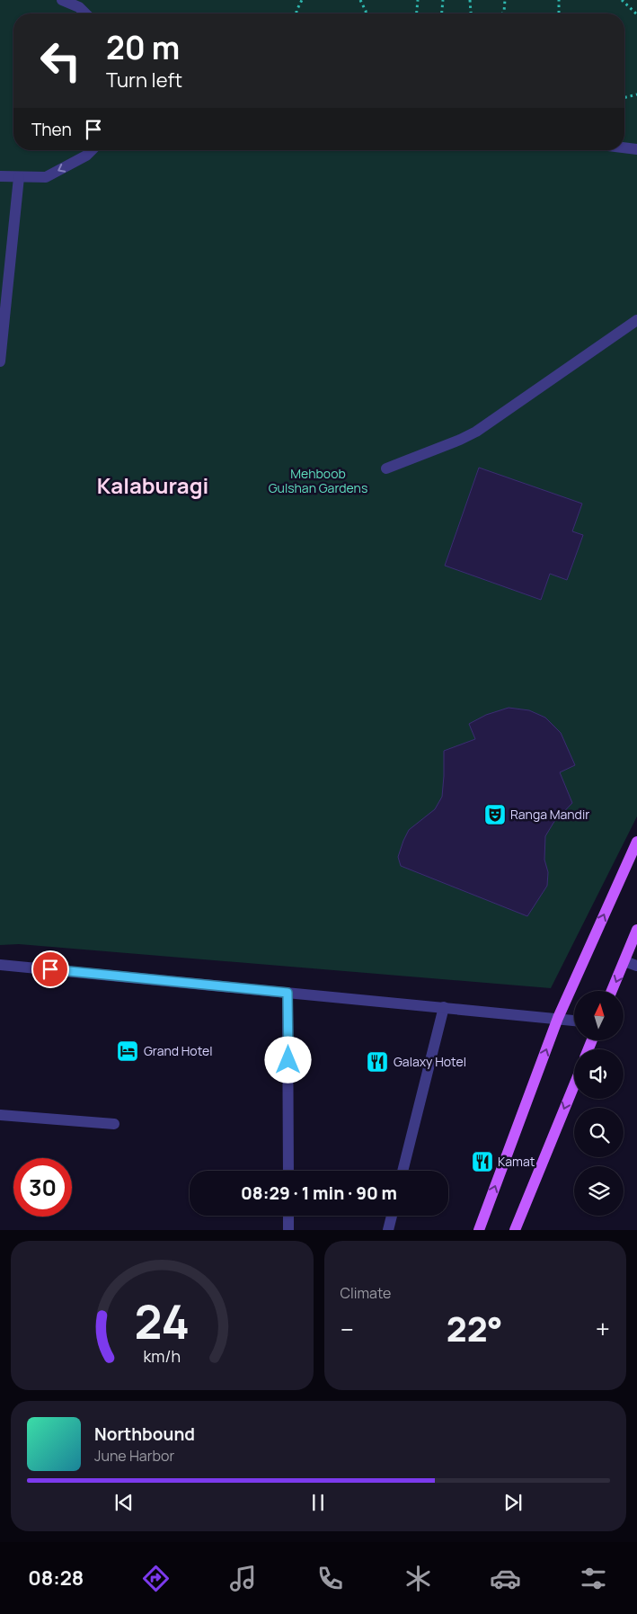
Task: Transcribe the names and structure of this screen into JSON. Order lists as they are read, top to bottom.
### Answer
{
  "districts": ["Kalaburagi"],
  "parks": ["Mehboob Gulshan Gardens"],
  "places": {
    "theatre": ["Ranga Mandir"],
    "hotel": ["Grand Hotel"],
    "restaurant": ["Galaxy Hotel", "Kamat"]
  },
  "north": "top",
  "page": {
    "turn": ["20 m", "Turn left"],
    "then": "Then",
    "limit": "30",
    "trip": "08:29 · 1 min · 90 m",
    "tile": "Climate",
    "heat": ["−", "22°", "+"],
    "song": ["Northbound", "June Harbor"],
    "tabs": "08:28",
    "gauge": ["24", "km/h"]
  }
}
